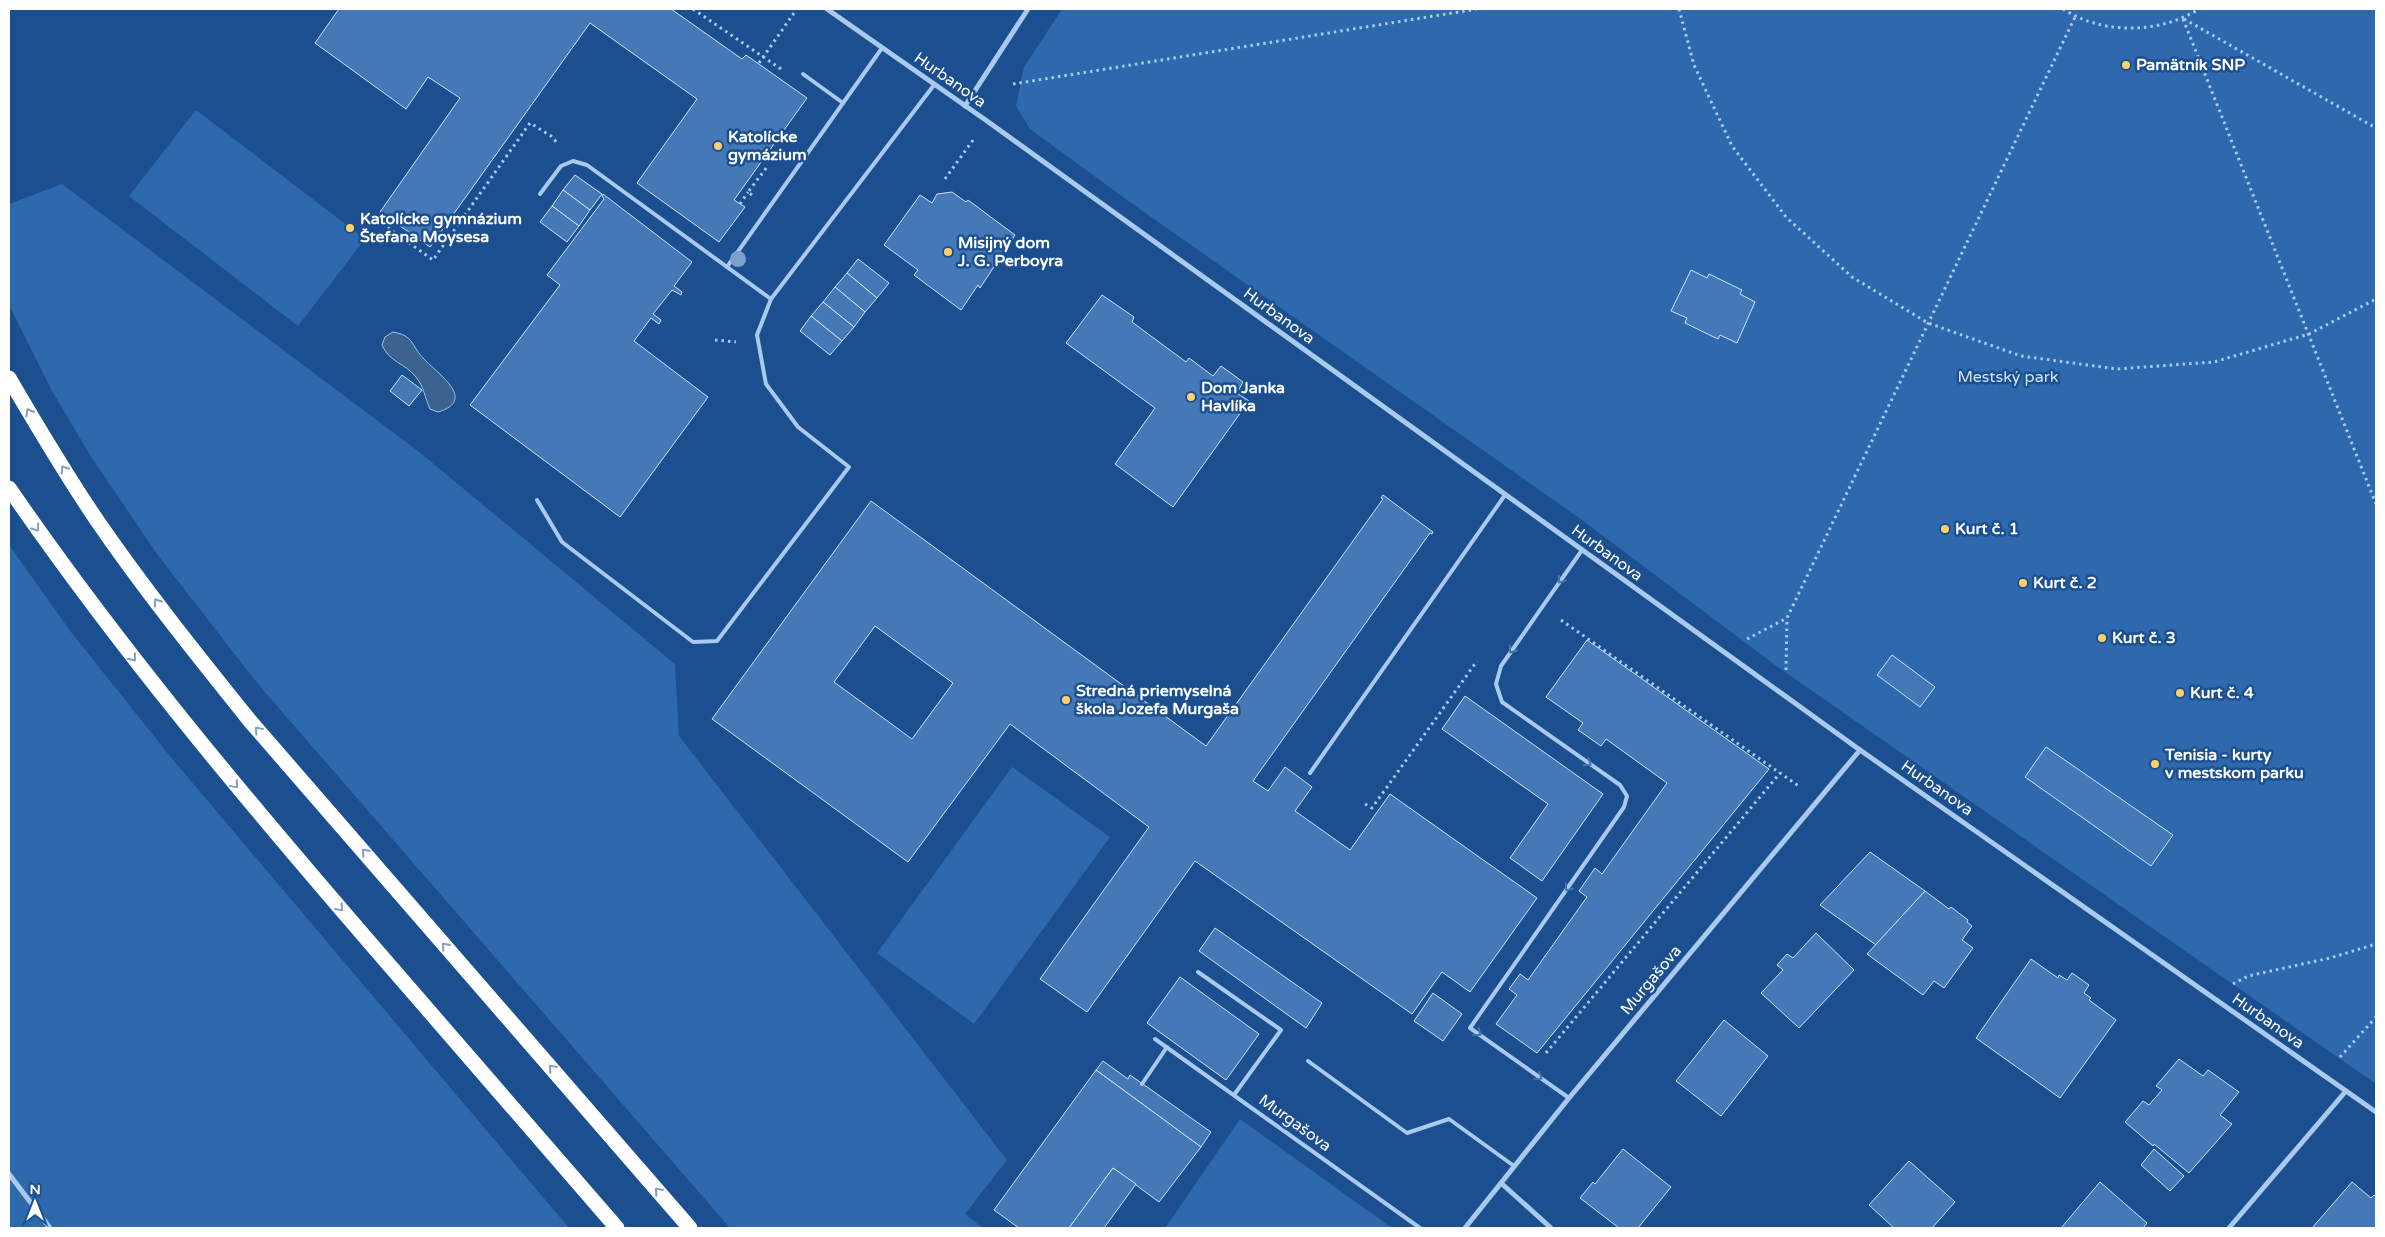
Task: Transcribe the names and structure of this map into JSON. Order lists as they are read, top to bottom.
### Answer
{
  "streets": {
    "street": ["Hurbanova", "Murgašova"]
  },
  "crossings": [
    ["Hurbanova", "Murgašova"]
  ],
  "parks": ["Mestský park"],
  "places": [
    "Pamätník SNP",
    "Katolícke gymázium",
    "Katolícke gymnázium Štefana Moysesa",
    "Misijný dom J. G. Perboyra",
    "Dom Janka Havlíka",
    "Kurt č. 1",
    "Kurt č. 2",
    "Kurt č. 3",
    "Kurt č. 4",
    "Stredná priemyselná škola Jozefa Murgaša",
    "Tenisia - kurty v mestskom parku"
  ],
  "north": "top"
}
